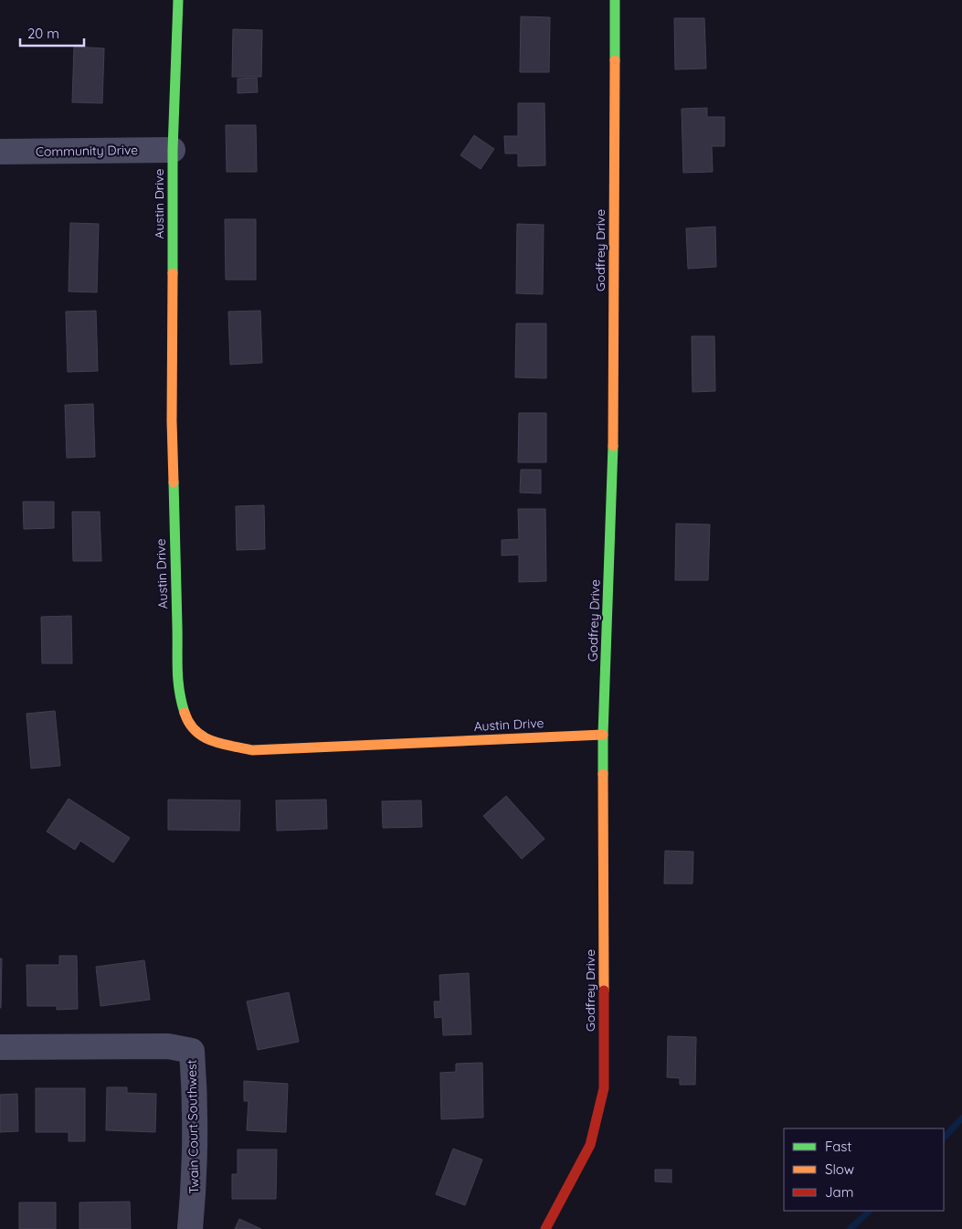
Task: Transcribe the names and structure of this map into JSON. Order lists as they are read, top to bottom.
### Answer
{
  "streets": {
    "street": [
      "Community Drive",
      "Austin Drive",
      "Godfrey Drive",
      "Twain Court Southwest"
    ]
  },
  "crossings": [
    ["Community Drive", "Austin Drive"],
    ["Austin Drive", "Godfrey Drive"]
  ],
  "legend": ["Fast", "Slow", "Jam"],
  "scale_bar": "20 m"
}
